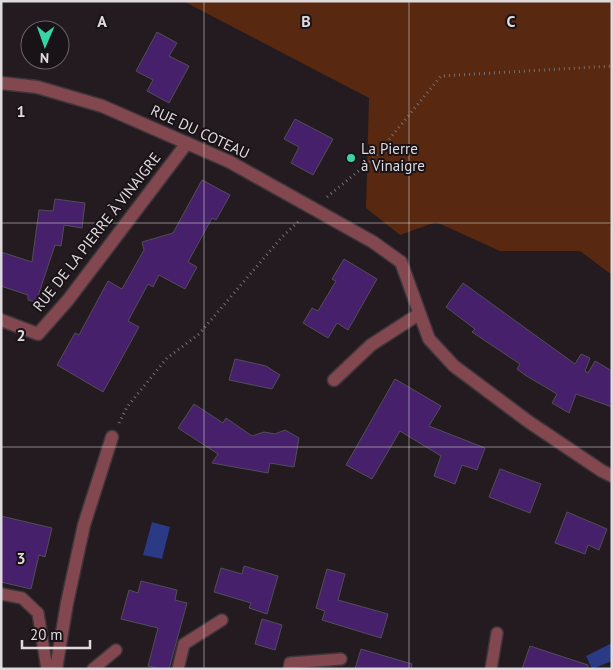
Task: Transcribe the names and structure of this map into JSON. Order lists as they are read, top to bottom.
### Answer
{
  "streets": {
    "street": ["RUE DU COTEAU", "RUE DE LA PIERRE À VINAIGRE"]
  },
  "crossings": [
    ["RUE DU COTEAU", "RUE DE LA PIERRE À VINAIGRE"]
  ],
  "places": ["La Pierre à Vinaigre"],
  "scale_bar": "20 m",
  "north": "bottom",
  "grid": {
    "columns": ["A", "B", "C"],
    "rows": ["1", "2", "3"]
  }
}
